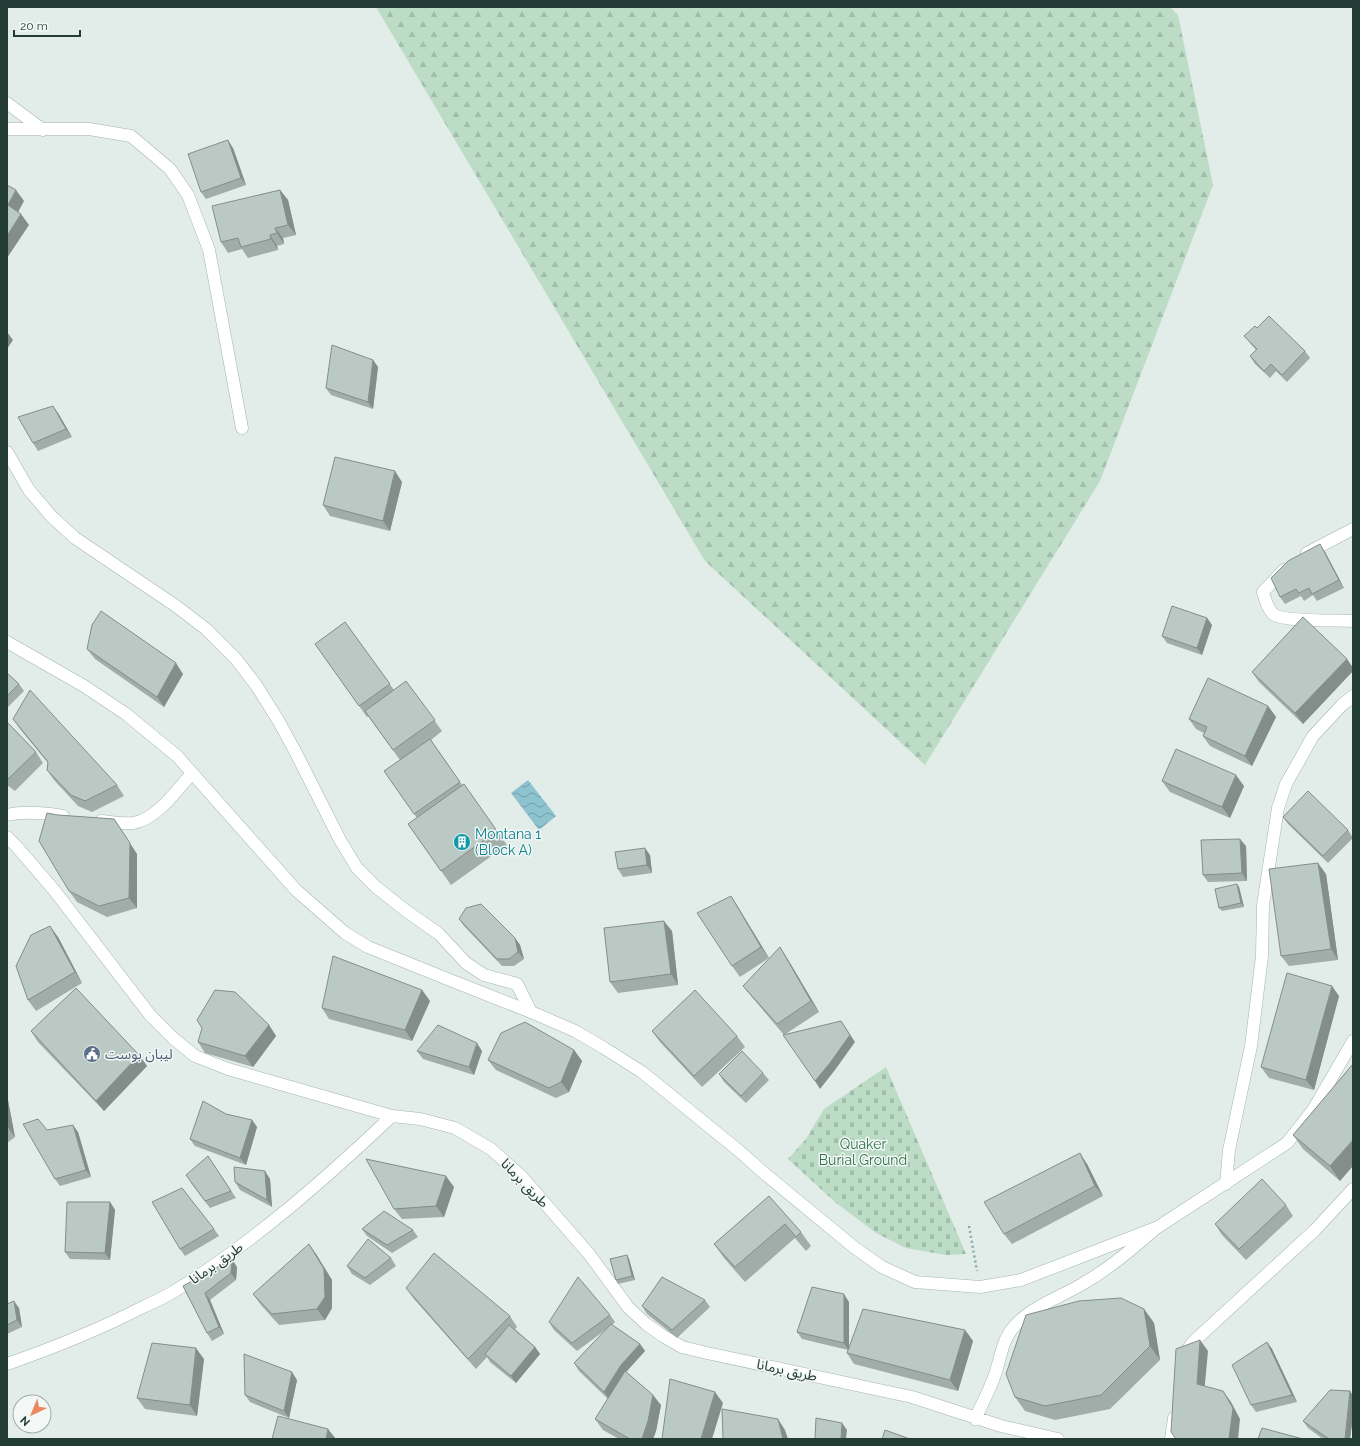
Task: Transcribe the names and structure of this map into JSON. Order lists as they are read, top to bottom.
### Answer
{
  "streets": {
    "street": ["طريق برمانا"]
  },
  "parks": ["Quaker Burial Ground"],
  "places": {
    "building": ["Montana 1 (Block A)"],
    "public building": ["ليبان بوست"]
  },
  "scale_bar": "20 m",
  "north": "bottom left"
}
